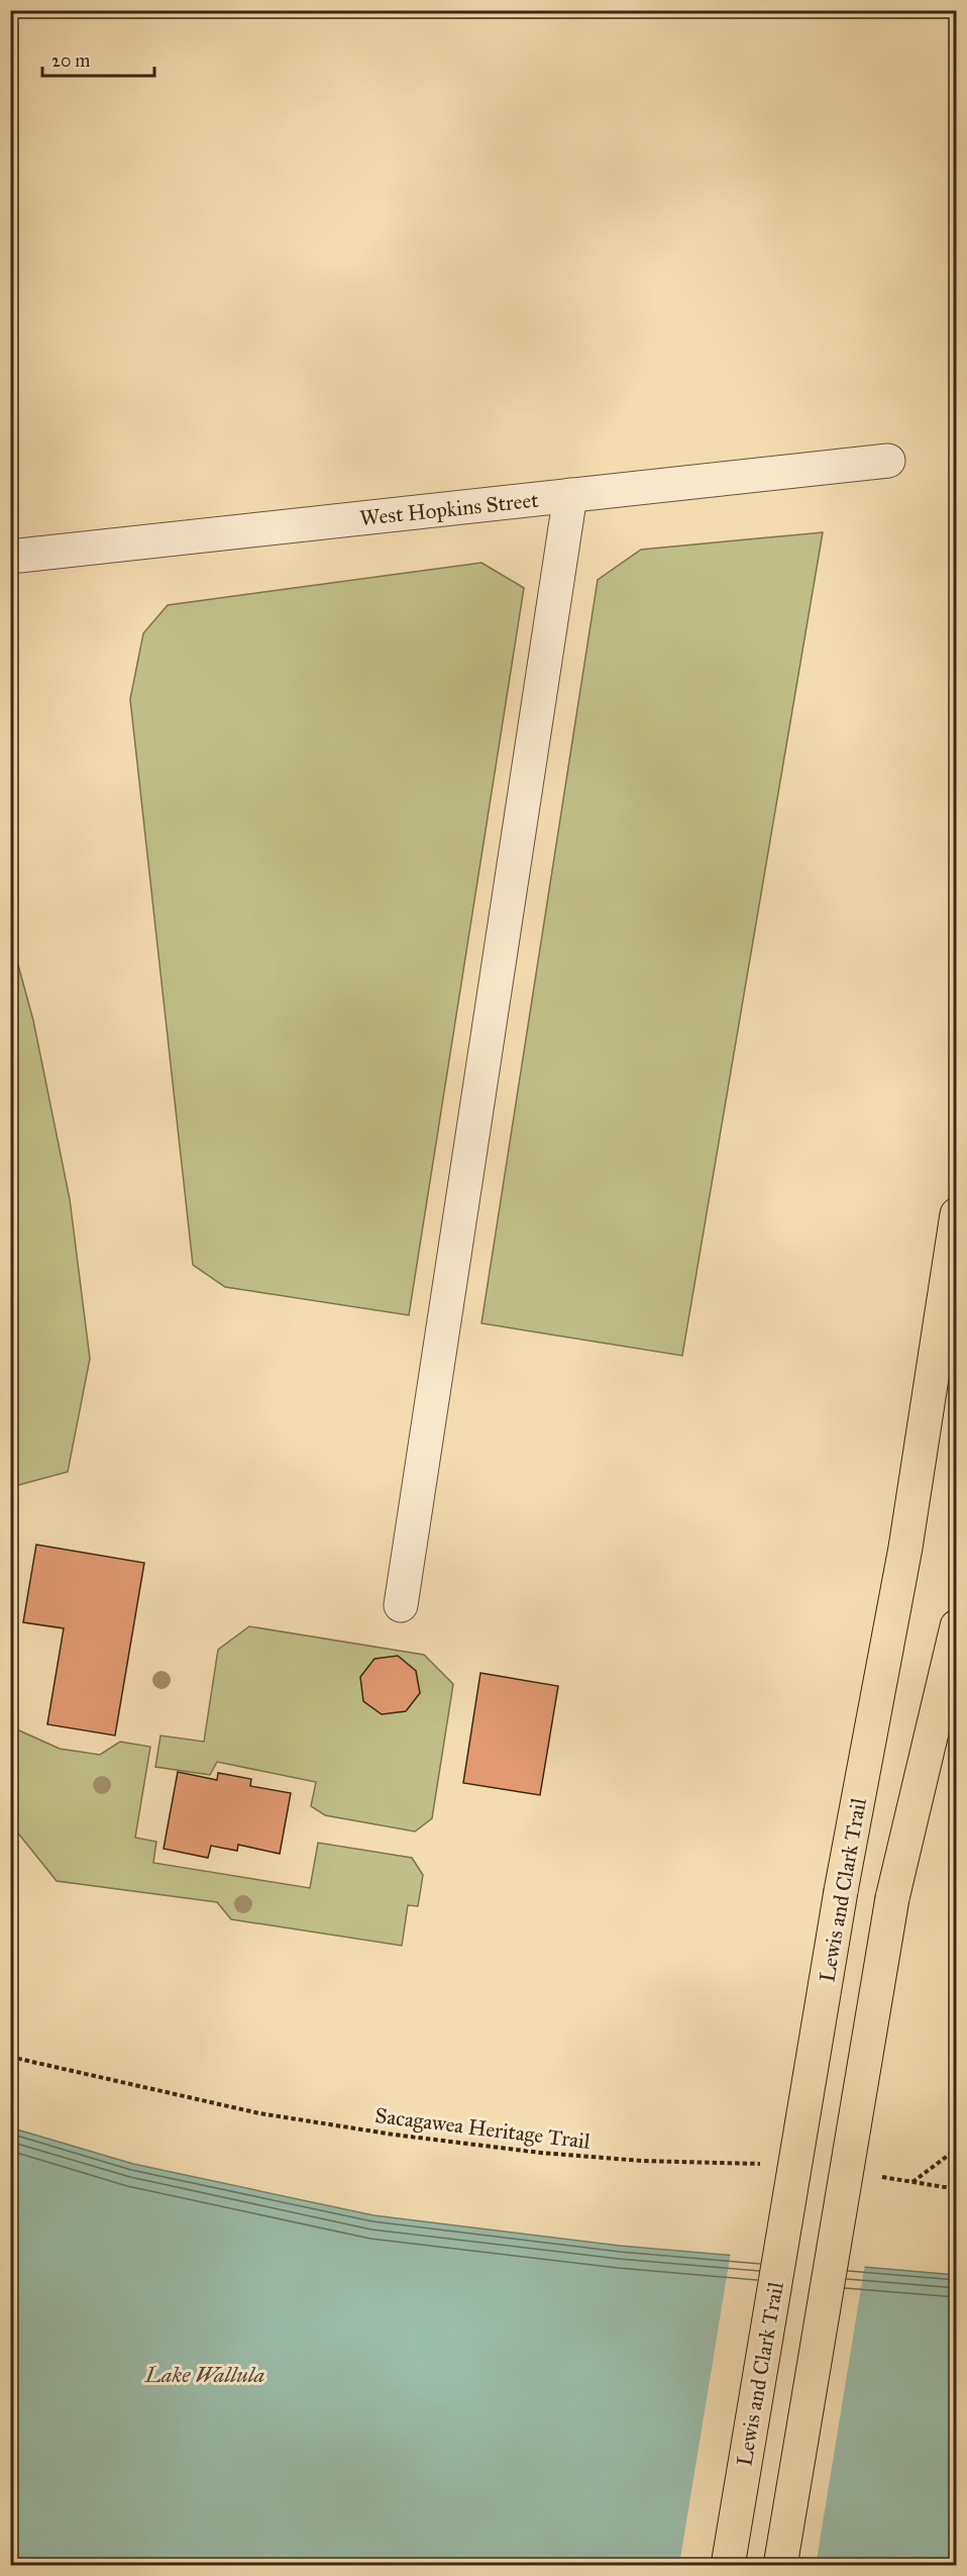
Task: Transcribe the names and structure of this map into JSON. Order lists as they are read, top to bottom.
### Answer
{
  "streets": {
    "highway": ["Lewis and Clark Trail"],
    "street": ["West Hopkins Street"],
    "path": ["Sacagawea Heritage Trail"]
  },
  "water": ["Lake Wallula"],
  "scale_bar": "20 m"
}
